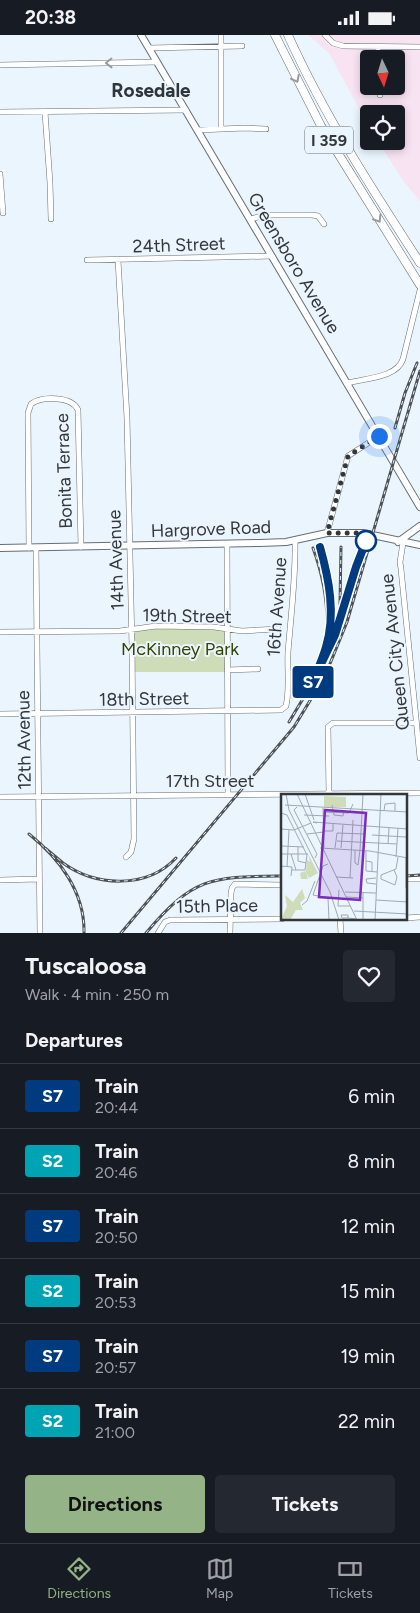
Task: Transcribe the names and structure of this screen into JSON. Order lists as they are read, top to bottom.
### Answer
{
  "streets": {
    "highway": ["I 359"],
    "main road": ["Greensboro Avenue", "Hargrove Road"],
    "street": [
      "24th Street",
      "Bonita Terrace",
      "14th Avenue",
      "16th Avenue",
      "19th Street",
      "Queen City Avenue",
      "18th Street",
      "12th Avenue",
      "17th Street",
      "15th Place"
    ]
  },
  "crossings": [
    ["24th Street", "Greensboro Avenue"],
    ["24th Street", "14th Avenue"],
    ["Bonita Terrace", "Hargrove Road"],
    ["Bonita Terrace", "12th Avenue"],
    ["Hargrove Road", "14th Avenue"],
    ["Hargrove Road", "16th Avenue"],
    ["Hargrove Road", "Queen City Avenue"],
    ["Hargrove Road", "12th Avenue"],
    ["14th Avenue", "19th Street"],
    ["14th Avenue", "18th Street"],
    ["14th Avenue", "17th Street"],
    ["16th Avenue", "18th Street"],
    ["19th Street", "12th Avenue"],
    ["18th Street", "12th Avenue"],
    ["12th Avenue", "17th Street"]
  ],
  "districts": ["Rosedale"],
  "parks": ["McKinney Park"],
  "north": "bottom",
  "page": {
    "status": "20:38",
    "on_map": "S7",
    "heading": [
      ["Tuscaloosa", "Walk · 4 min · 250 m"],
      "Departures"
    ],
    "list": [
      {
        "mark": "S7",
        "name": "Train",
        "note": "20:44",
        "value": "6 min"
      },
      {
        "mark": "S2",
        "name": "Train",
        "note": "20:46",
        "value": "8 min"
      },
      {
        "mark": "S7",
        "name": "Train",
        "note": "20:50",
        "value": "12 min"
      },
      {
        "mark": "S2",
        "name": "Train",
        "note": "20:53",
        "value": "15 min"
      },
      {
        "mark": "S7",
        "name": "Train",
        "note": "20:57",
        "value": "19 min"
      },
      {
        "mark": "S2",
        "name": "Train",
        "note": "21:00",
        "value": "22 min"
      }
    ],
    "buttons": ["Directions", "Tickets"],
    "tabs": ["Directions", "Map", "Tickets"]
  }
}
